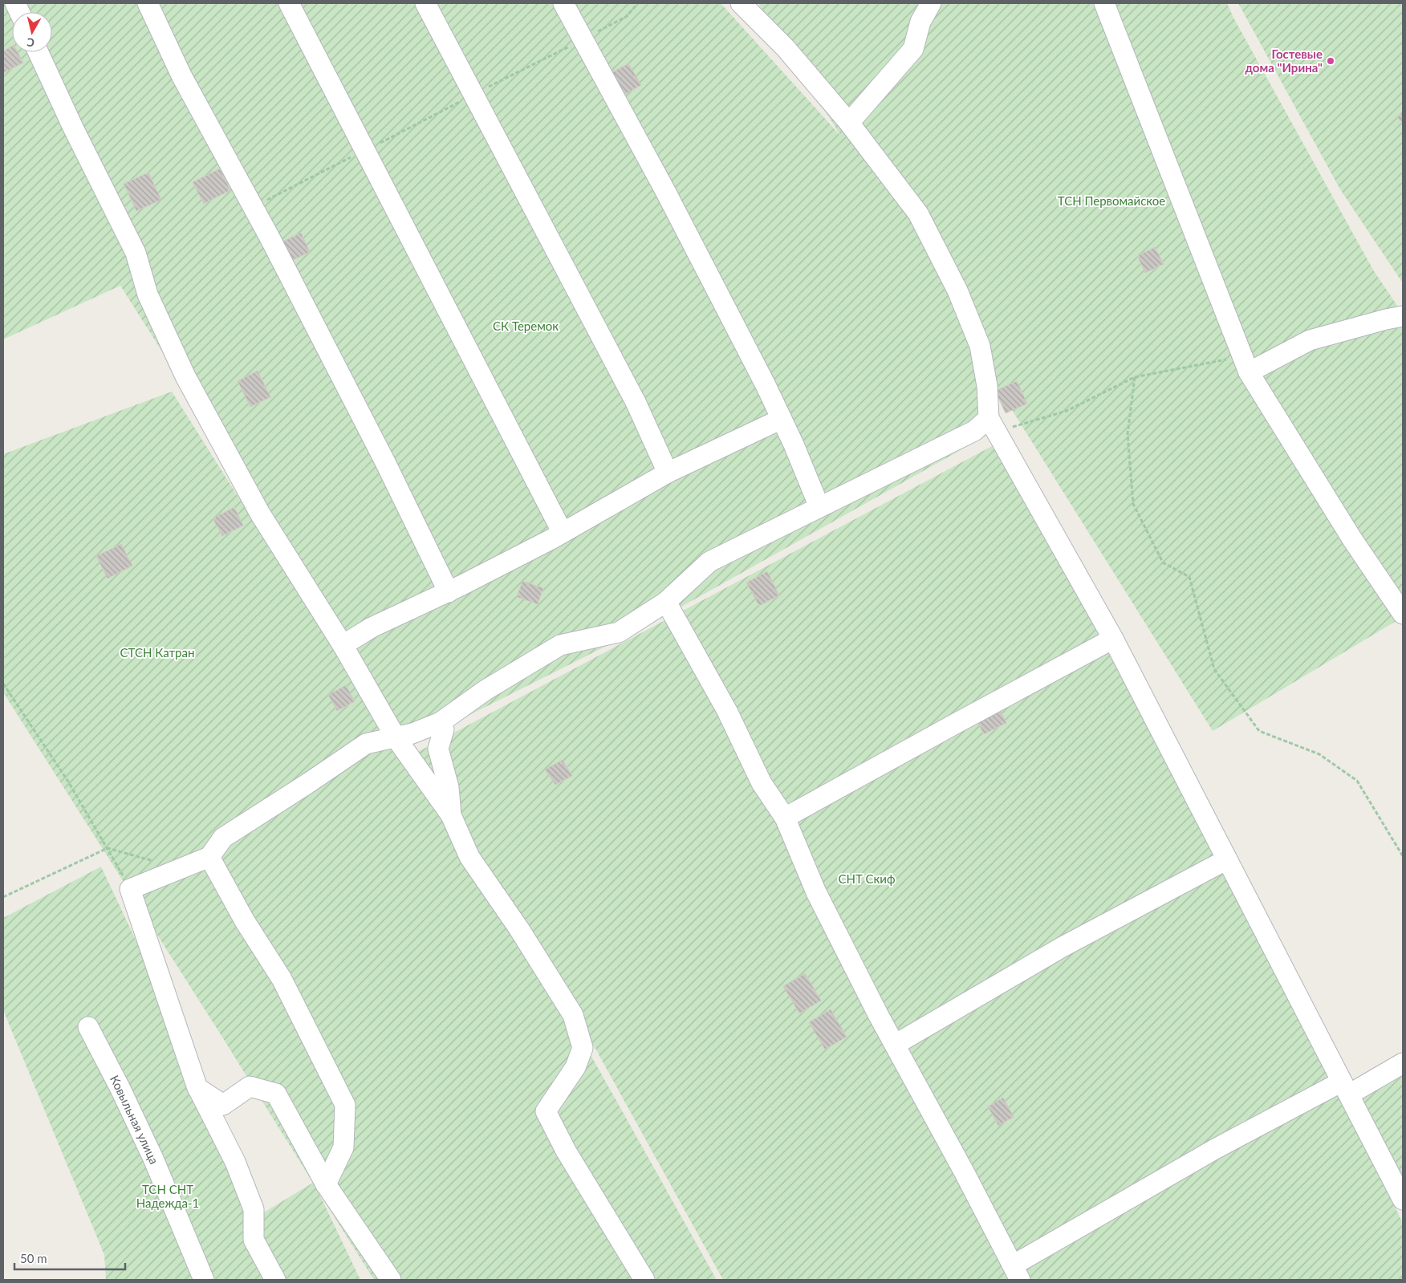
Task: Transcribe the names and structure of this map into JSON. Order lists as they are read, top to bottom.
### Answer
{
  "streets": {
    "street": ["Ковыльная улица"]
  },
  "parks": [
    "ТСН Первомайское",
    "СК Теремок",
    "СТСН Катран",
    "СНТ Скиф",
    "ТСН СНТ Надежда-1"
  ],
  "places": ["Гостевые дома \"Ирина\""],
  "scale_bar": "50 m",
  "north": "bottom"
}
